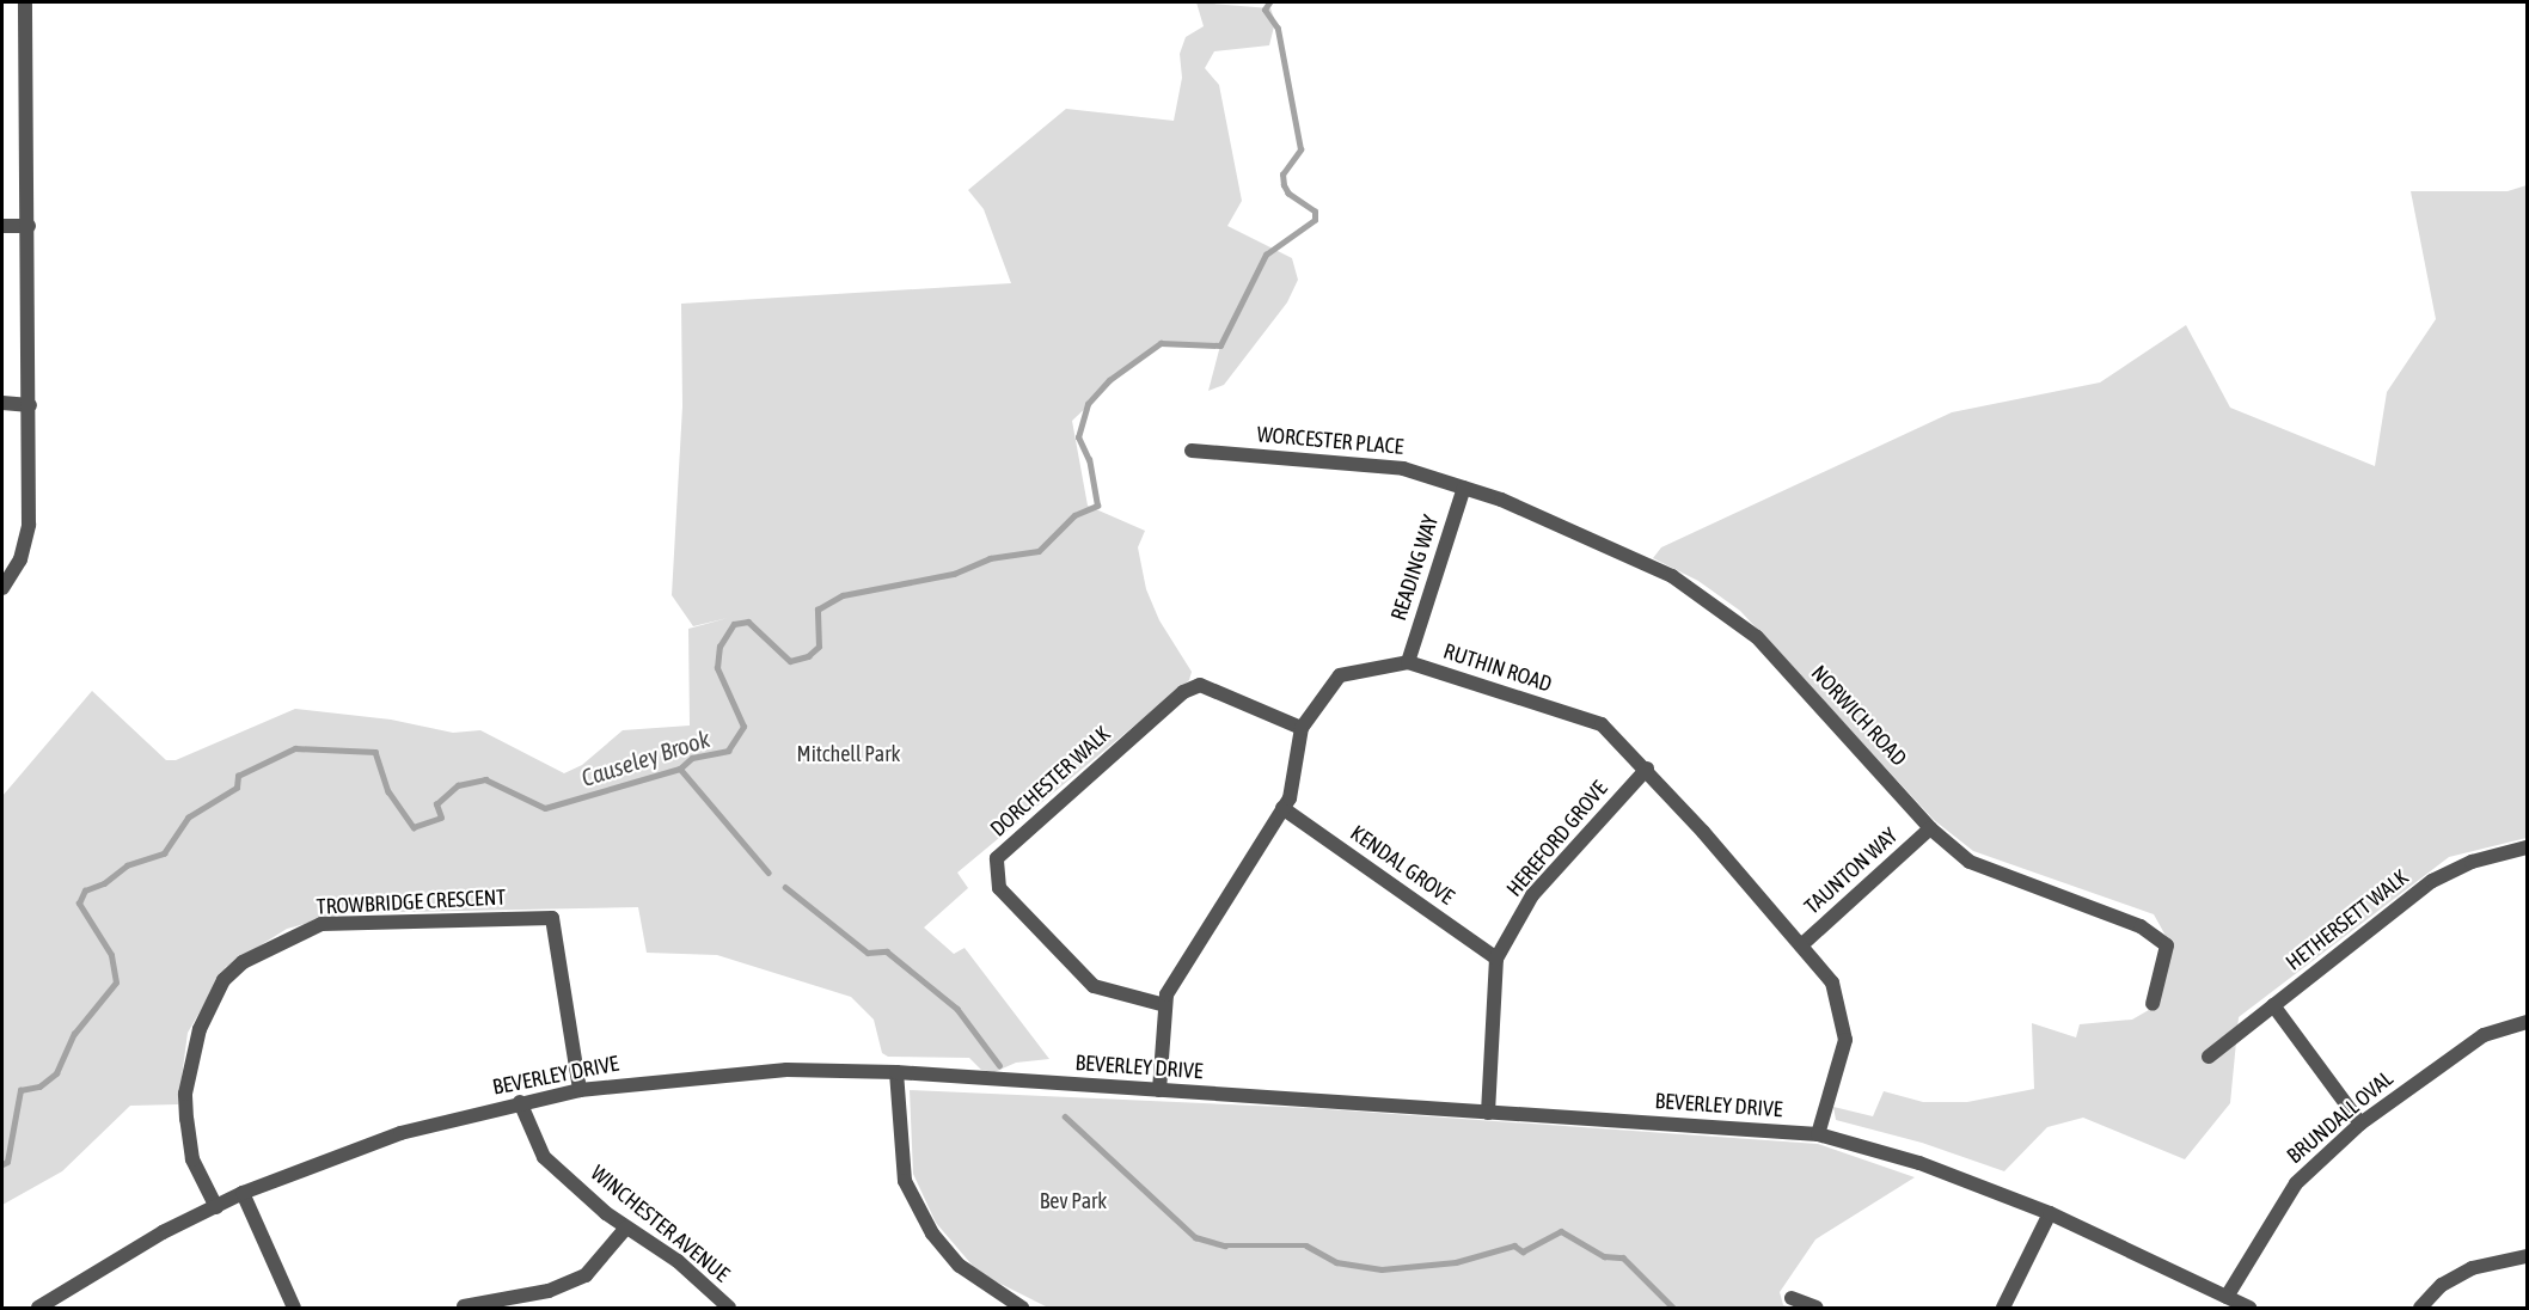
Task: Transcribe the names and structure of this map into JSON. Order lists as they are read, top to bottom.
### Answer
{
  "streets": {
    "street": [
      "WORCESTER PLACE",
      "READING WAY",
      "RUTHIN ROAD",
      "NORWICH ROAD",
      "DORCHESTER WALK",
      "HEREFORD GROVE",
      "KENDAL GROVE",
      "TAUNTON WAY",
      "TROWBRIDGE CRESCENT",
      "HETHERSETT WALK",
      "BEVERLEY DRIVE",
      "BRUNDALL OVAL",
      "WINCHESTER AVENUE"
    ]
  },
  "crossings": [
    ["WORCESTER PLACE", "READING WAY"],
    ["WORCESTER PLACE", "NORWICH ROAD"],
    ["READING WAY", "RUTHIN ROAD"],
    ["READING WAY", "NORWICH ROAD"],
    ["RUTHIN ROAD", "DORCHESTER WALK"],
    ["RUTHIN ROAD", "HEREFORD GROVE"],
    ["RUTHIN ROAD", "KENDAL GROVE"],
    ["RUTHIN ROAD", "TAUNTON WAY"],
    ["RUTHIN ROAD", "BEVERLEY DRIVE"],
    ["NORWICH ROAD", "TAUNTON WAY"],
    ["HEREFORD GROVE", "KENDAL GROVE"],
    ["HEREFORD GROVE", "BEVERLEY DRIVE"],
    ["TROWBRIDGE CRESCENT", "BEVERLEY DRIVE"],
    ["BEVERLEY DRIVE", "BRUNDALL OVAL"],
    ["BEVERLEY DRIVE", "WINCHESTER AVENUE"]
  ],
  "water": ["Causeley Brook"],
  "parks": ["Mitchell Park", "Bev Park"]
}
